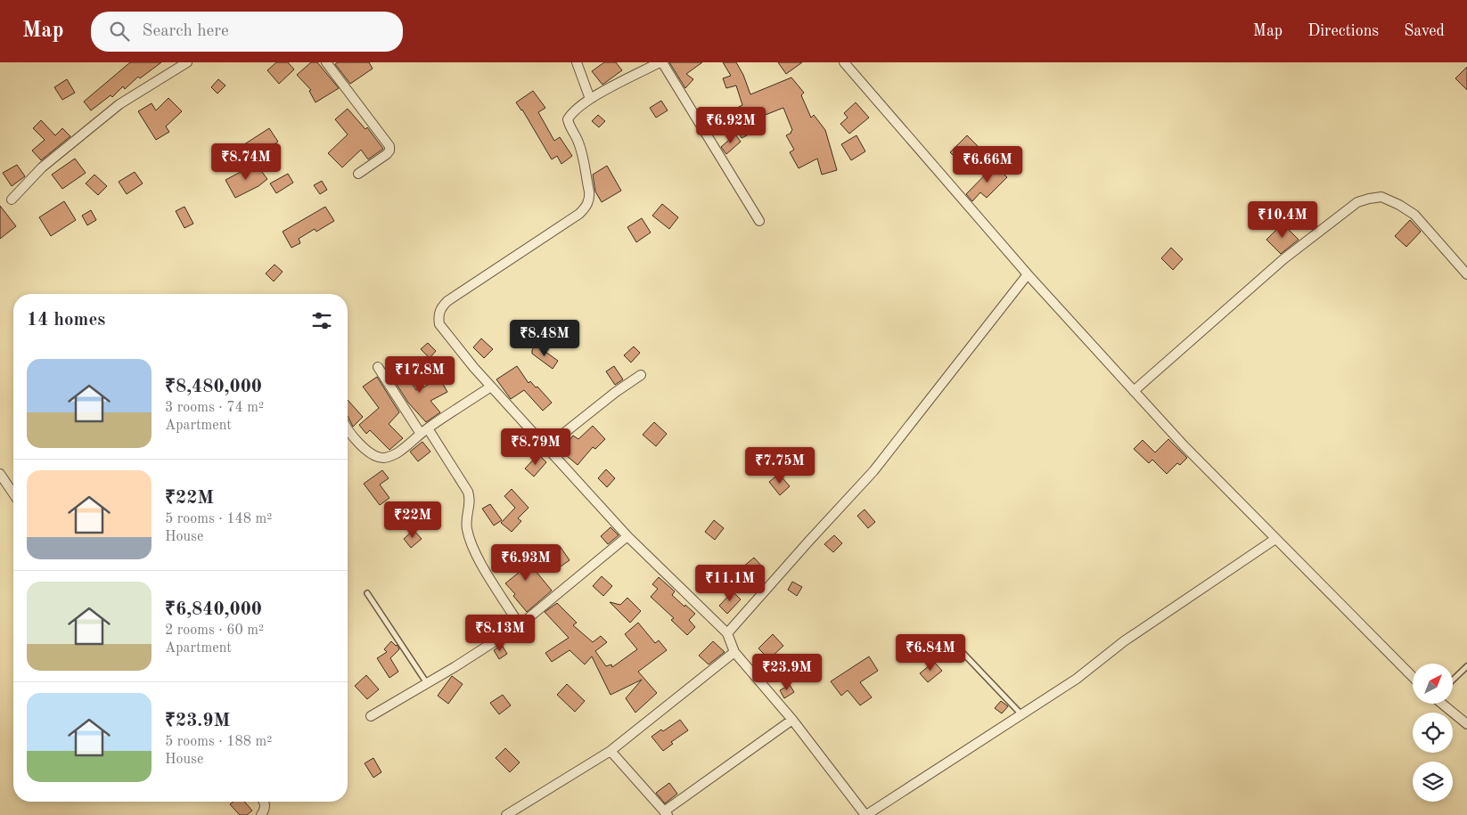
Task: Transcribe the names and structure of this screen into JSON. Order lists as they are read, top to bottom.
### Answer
{
  "north": "top right",
  "page": {
    "header": "Map",
    "search": "Search here",
    "nav": ["Map", "Directions", "Saved"],
    "price": [
      "₹6.92M",
      "₹8.74M",
      "₹6.66M",
      "₹10.4M",
      "₹8.48M",
      "₹17.8M",
      "₹8.79M",
      "₹7.75M",
      "₹22M",
      "₹6.93M",
      "₹11.1M",
      "₹8.13M",
      "₹6.84M",
      "₹23.9M"
    ],
    "heading": "14 homes",
    "list": [
      {
        "name": "₹8,480,000",
        "note": "3 rooms · 74 m² · Apartment"
      },
      {
        "name": "₹22M",
        "note": "5 rooms · 148 m² · House"
      },
      {
        "name": "₹6,840,000",
        "note": "2 rooms · 60 m² · Apartment"
      },
      {
        "name": "₹23.9M",
        "note": "5 rooms · 188 m² · House"
      }
    ]
  }
}
